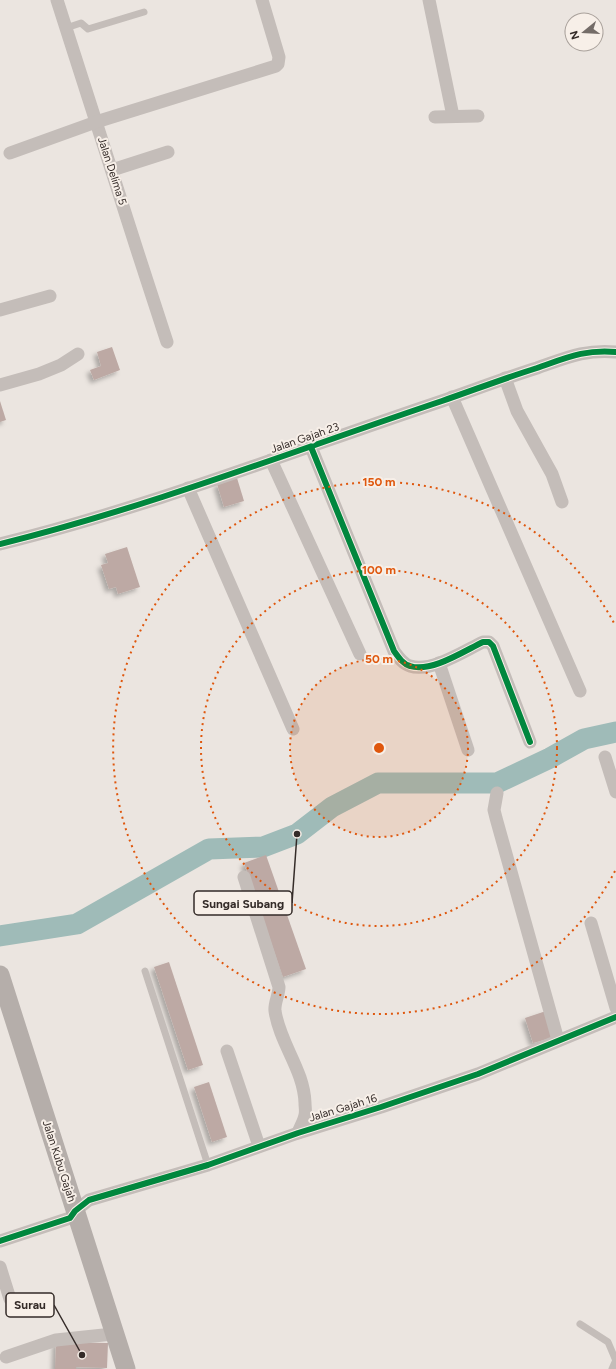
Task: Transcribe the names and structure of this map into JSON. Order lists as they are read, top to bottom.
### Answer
{
  "streets": {
    "street": [
      "Jalan Delima 5",
      "Jalan Gajah 23",
      "Jalan Gajah 16",
      "Jalan Kubu Gajah"
    ]
  },
  "crossings": [
    ["Jalan Gajah 16", "Jalan Kubu Gajah"]
  ],
  "places": ["Sungai Subang", "Surau"],
  "north": "left",
  "rings": ["150 m", "100 m", "50 m"]
}
